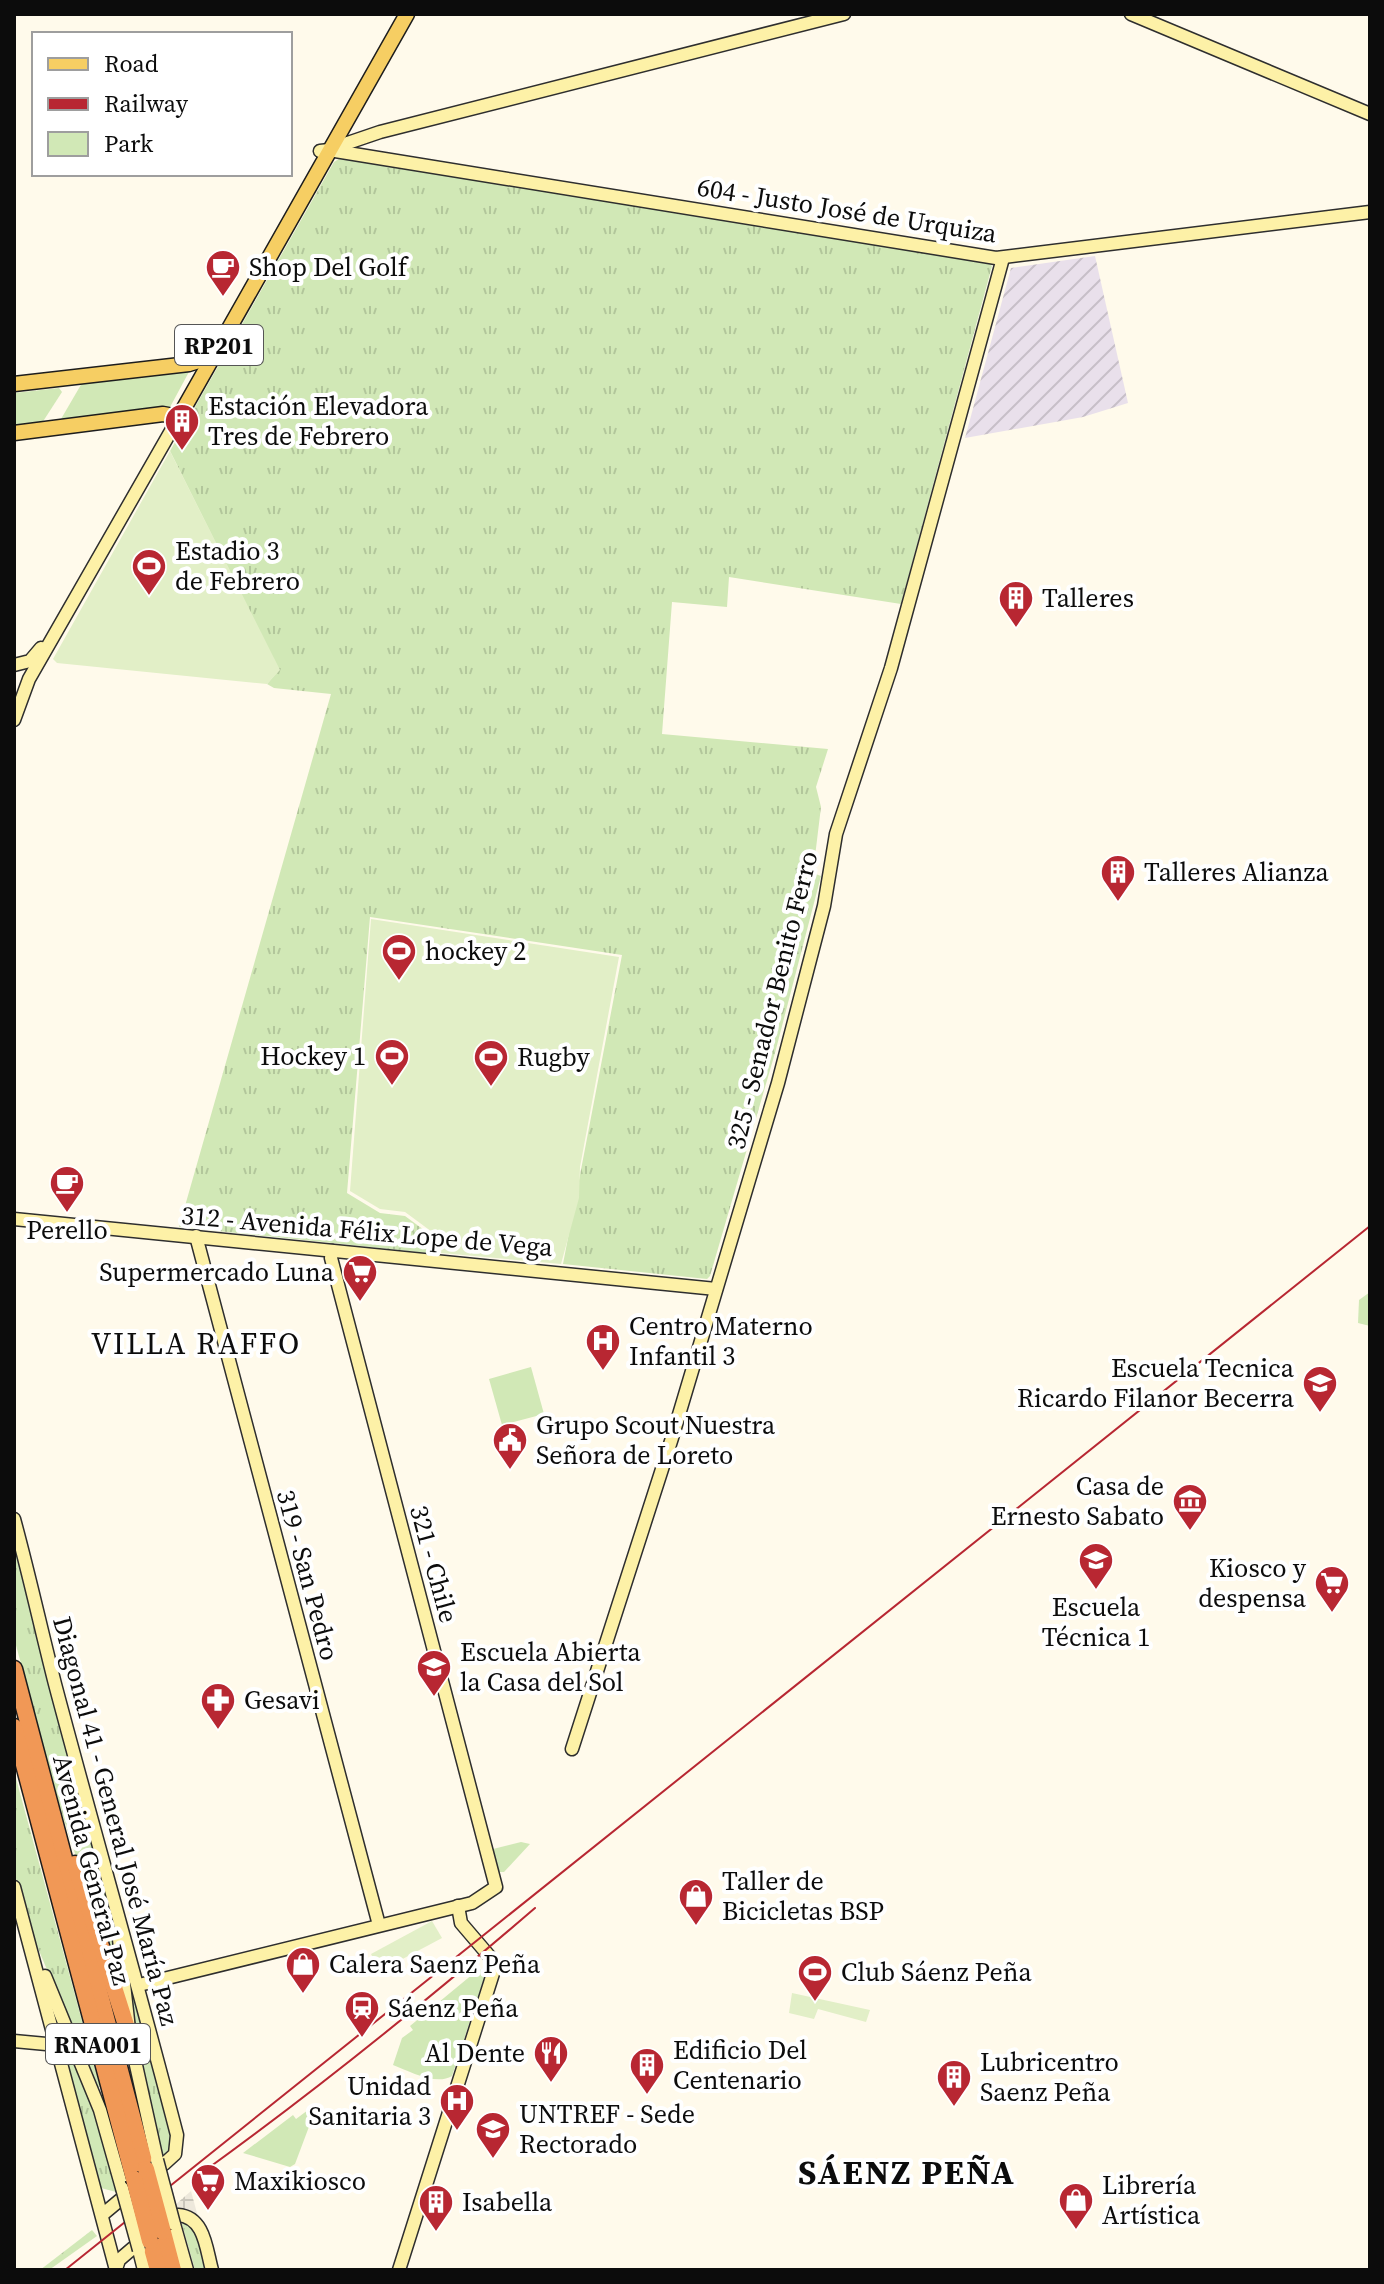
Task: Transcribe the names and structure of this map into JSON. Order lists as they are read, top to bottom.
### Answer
{
  "streets": {
    "highway": ["Avenida General Paz", "RNA001"],
    "main road": ["RP201"],
    "street": [
      "604 - Justo José de Urquiza",
      "325 - Senador Benito Ferro",
      "312 - Avenida Félix Lope de Vega",
      "321 - Chile",
      "319 - San Pedro",
      "Diagonal 41 - General José María Paz"
    ]
  },
  "crossings": [
    ["604 - Justo José de Urquiza", "RP201"],
    ["604 - Justo José de Urquiza", "325 - Senador Benito Ferro"],
    ["325 - Senador Benito Ferro", "312 - Avenida Félix Lope de Vega"],
    ["312 - Avenida Félix Lope de Vega", "321 - Chile"],
    ["312 - Avenida Félix Lope de Vega", "319 - San Pedro"],
    ["Diagonal 41 - General José María Paz", "Avenida General Paz"]
  ],
  "districts": ["VILLA RAFFO", "SÁENZ PEÑA"],
  "places": {
    "cafe": ["Shop Del Golf", "Perello"],
    "building": [
      "Estación Elevadora Tres de Febrero",
      "Talleres",
      "Talleres Alianza",
      "Edificio Del Centenario",
      "Lubricentro Saenz Peña",
      "Isabella"
    ],
    "sports": [
      "Estadio 3 de Febrero",
      "hockey 2",
      "Hockey 1",
      "Rugby",
      "Club Sáenz Peña"
    ],
    "supermarket": ["Supermercado Luna", "Kiosco y despensa", "Maxikiosco"],
    "hospital": ["Centro Materno Infantil 3", "Unidad Sanitaria 3"],
    "school or university": [
      "Escuela Tecnica Ricardo Filanor Becerra",
      "Escuela Técnica 1",
      "Escuela Abierta la Casa del Sol",
      "UNTREF - Sede Rectorado"
    ],
    "public building": ["Grupo Scout Nuestra Señora de Loreto"],
    "museum": ["Casa de Ernesto Sabato"],
    "pharmacy": ["Gesavi"],
    "shop": ["Taller de Bicicletas BSP", "Calera Saenz Peña", "Librería Artística"],
    "station": ["Sáenz Peña"],
    "restaurant": ["Al Dente"]
  },
  "legend": ["Road", "Railway", "Park"]
}
